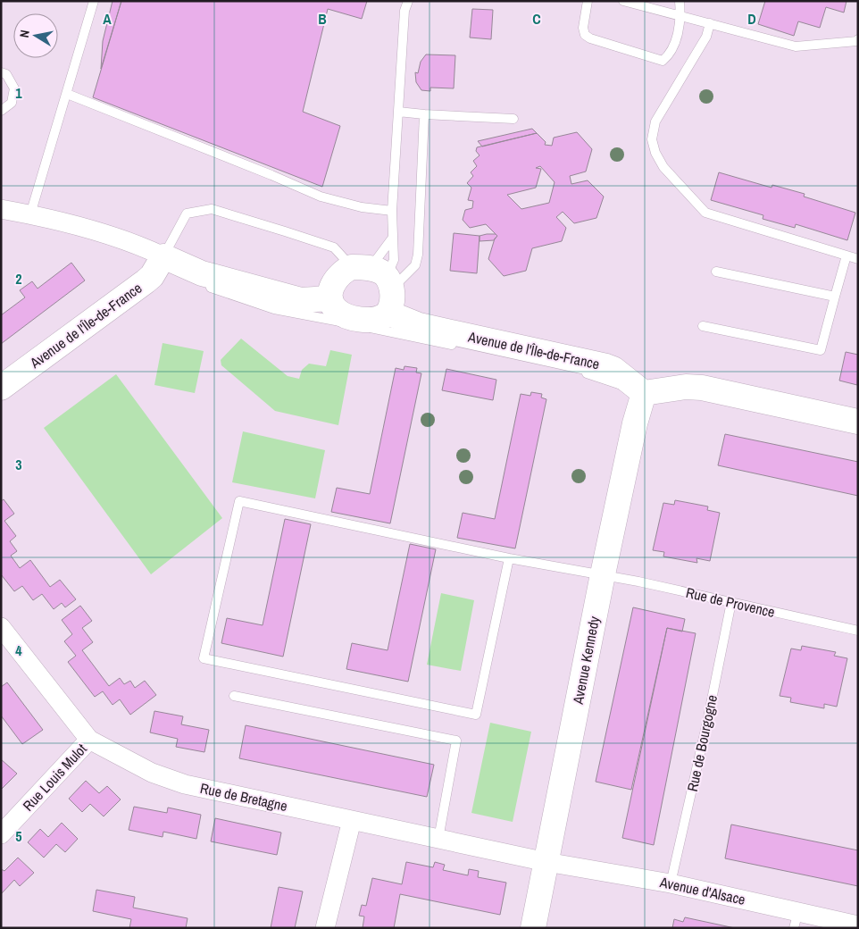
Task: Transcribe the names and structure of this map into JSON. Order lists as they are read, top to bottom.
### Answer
{
  "streets": {
    "street": [
      "Avenue de l'Île-de-France",
      "Avenue Kennedy",
      "Rue Louis Mulot",
      "Rue de Bretagne",
      "Avenue d'Alsace"
    ],
    "lane": ["Rue de Provence", "Rue de Bourgogne"]
  },
  "crossings": [
    ["Avenue de l'Île-de-France", "Avenue Kennedy"],
    ["Rue de Provence", "Avenue Kennedy"],
    ["Rue de Provence", "Rue de Bourgogne"],
    ["Avenue Kennedy", "Rue de Bretagne"],
    ["Avenue Kennedy", "Avenue d'Alsace"],
    ["Rue de Bourgogne", "Avenue d'Alsace"],
    ["Rue Louis Mulot", "Rue de Bretagne"],
    ["Rue de Bretagne", "Avenue d'Alsace"]
  ],
  "north": "left",
  "grid": {
    "columns": [
      "A",
      "B",
      "C",
      "D"
    ],
    "rows": [
      "1",
      "2",
      "3",
      "4",
      "5"
    ]
  }
}
